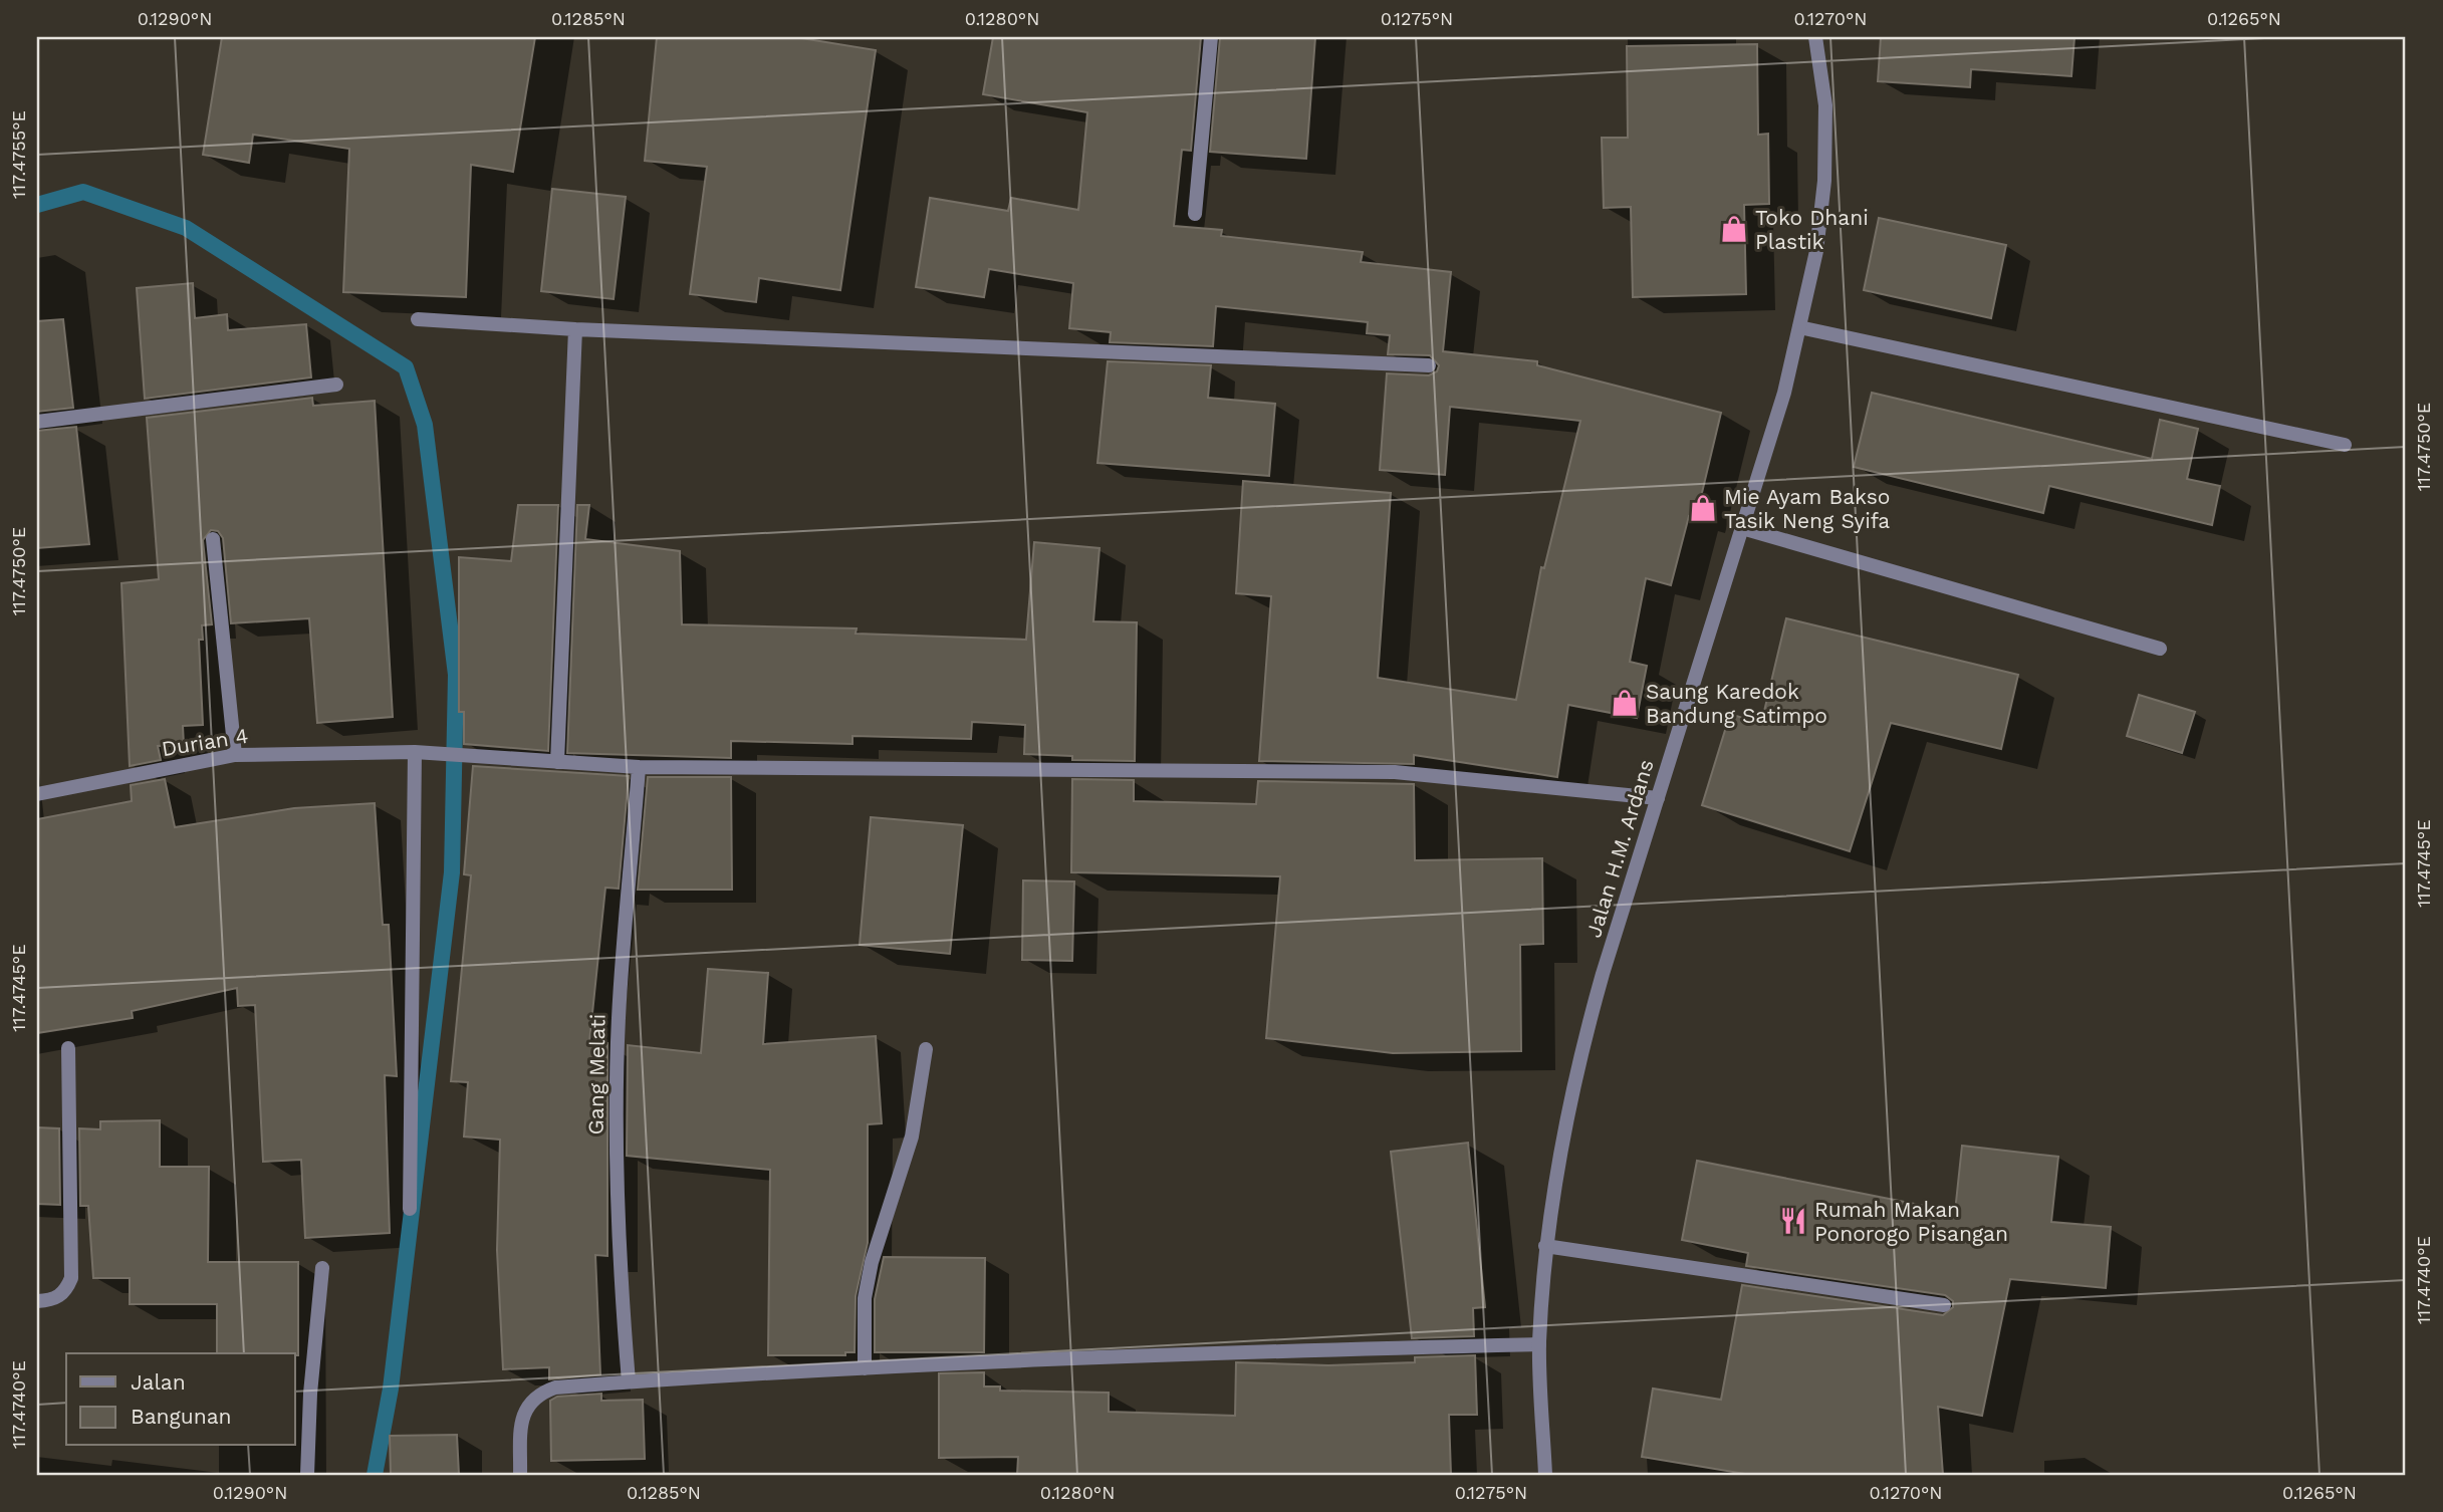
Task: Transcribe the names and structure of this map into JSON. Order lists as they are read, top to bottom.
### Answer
{
  "streets": {
    "street": ["Durian 4", "Jalan H.M. Ardans", "Gang Melati"]
  },
  "crossings": [
    ["Durian 4", "Jalan H.M. Ardans"],
    ["Durian 4", "Gang Melati"]
  ],
  "places": {
    "shop": ["Toko Dhani Plastik", "Mie Ayam Bakso Tasik Neng Syifa", "Saung Karedok Bandung Satimpo"],
    "restaurant": ["Rumah Makan Ponorogo Pisangan"]
  },
  "legend": ["Jalan", "Bangunan"],
  "coordinates": [
    "0.1290°N",
    "0.1285°N",
    "0.1280°N",
    "0.1275°N",
    "0.1270°N",
    "0.1265°N",
    "117.4755°E",
    "117.4750°E",
    "117.4745°E",
    "117.4740°E"
  ]
}
